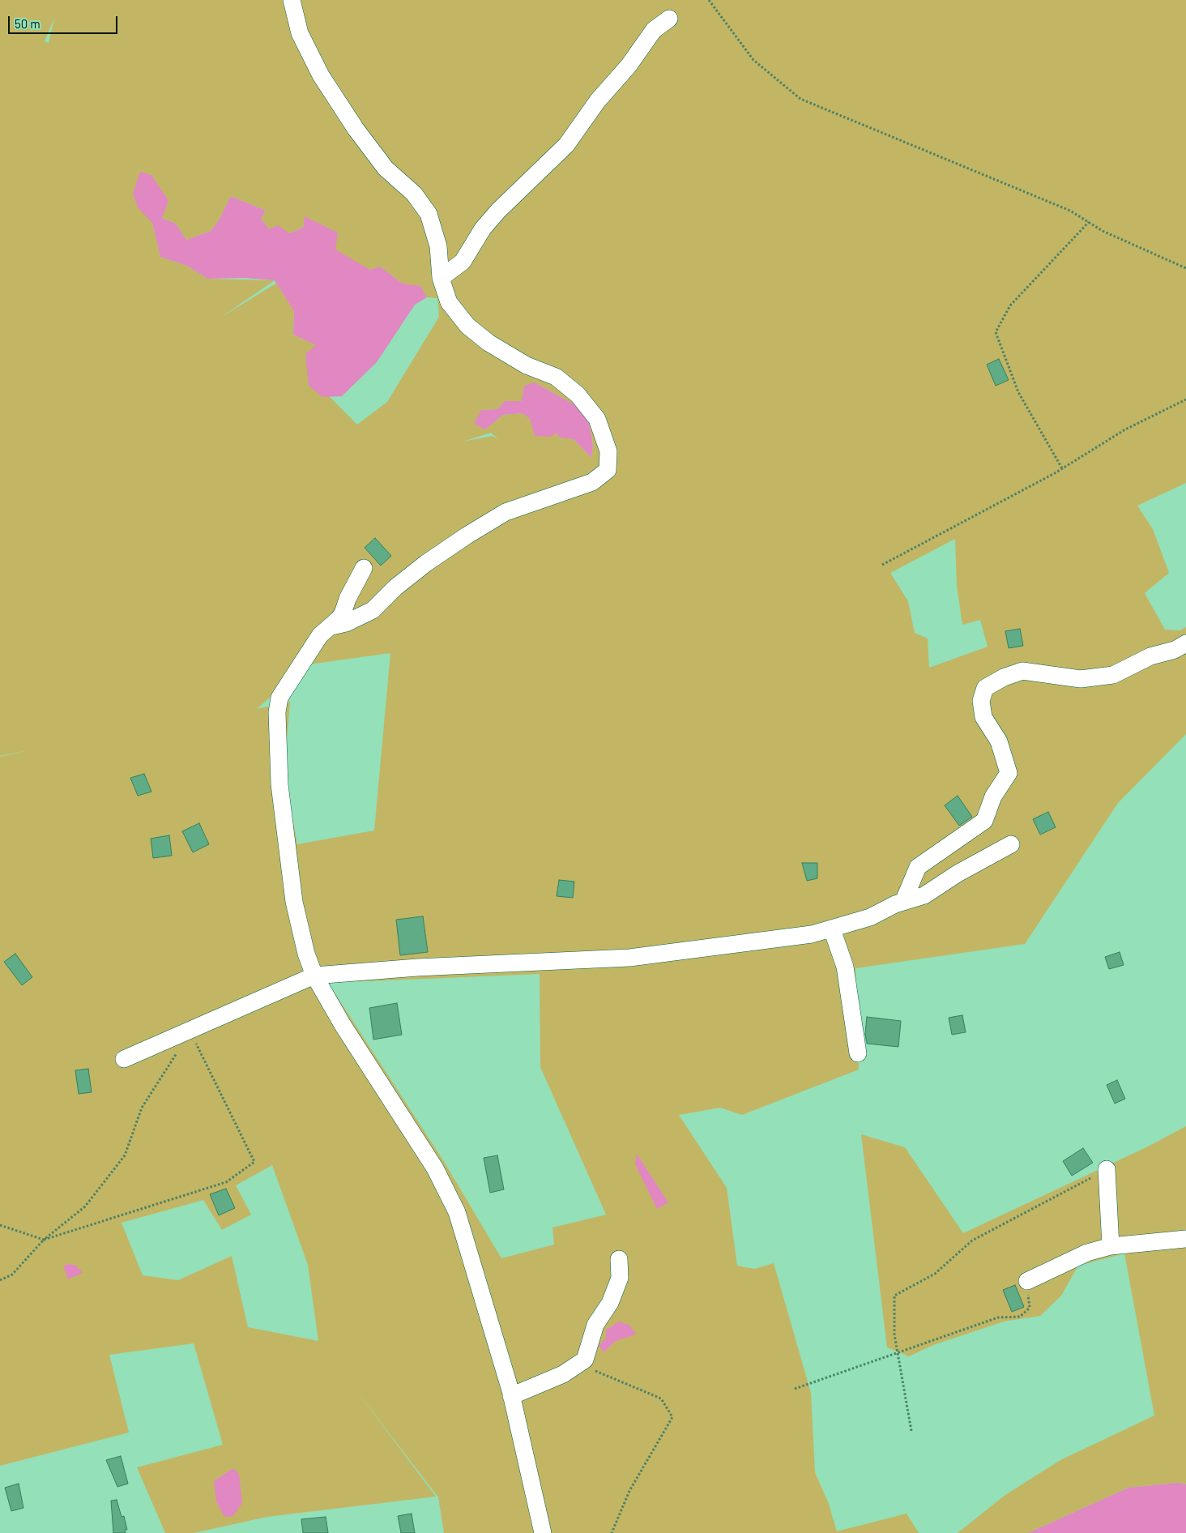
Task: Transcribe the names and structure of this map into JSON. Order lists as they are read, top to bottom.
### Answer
{
  "scale_bar": "50 m"
}
